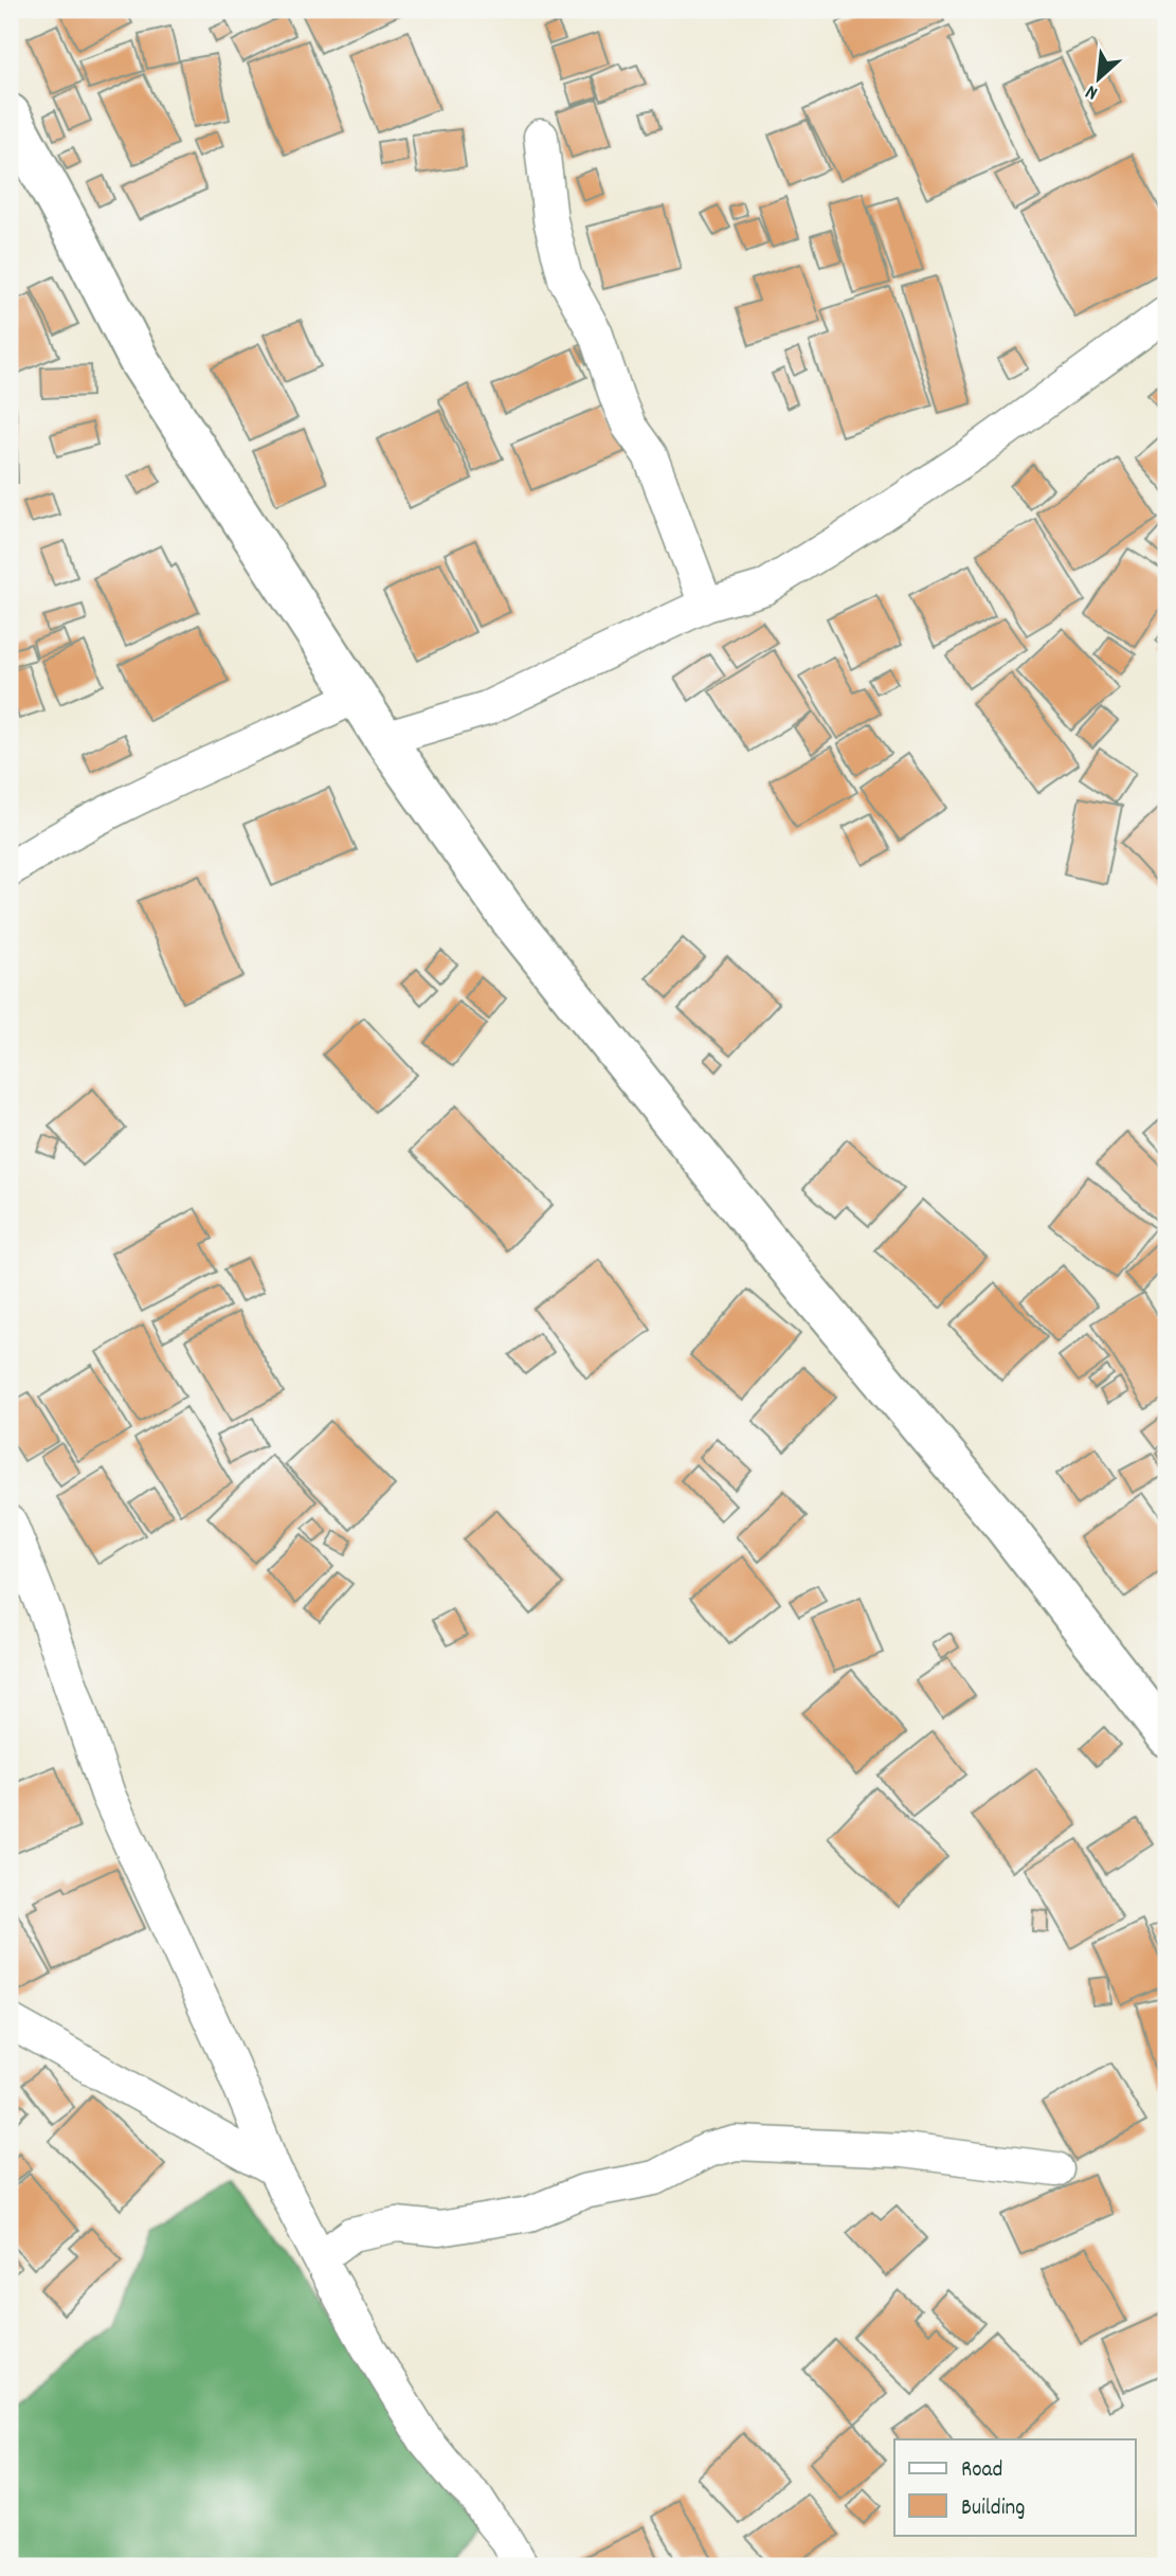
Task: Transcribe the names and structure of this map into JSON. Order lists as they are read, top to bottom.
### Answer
{
  "legend": ["Road", "Building"],
  "north": "bottom left"
}
